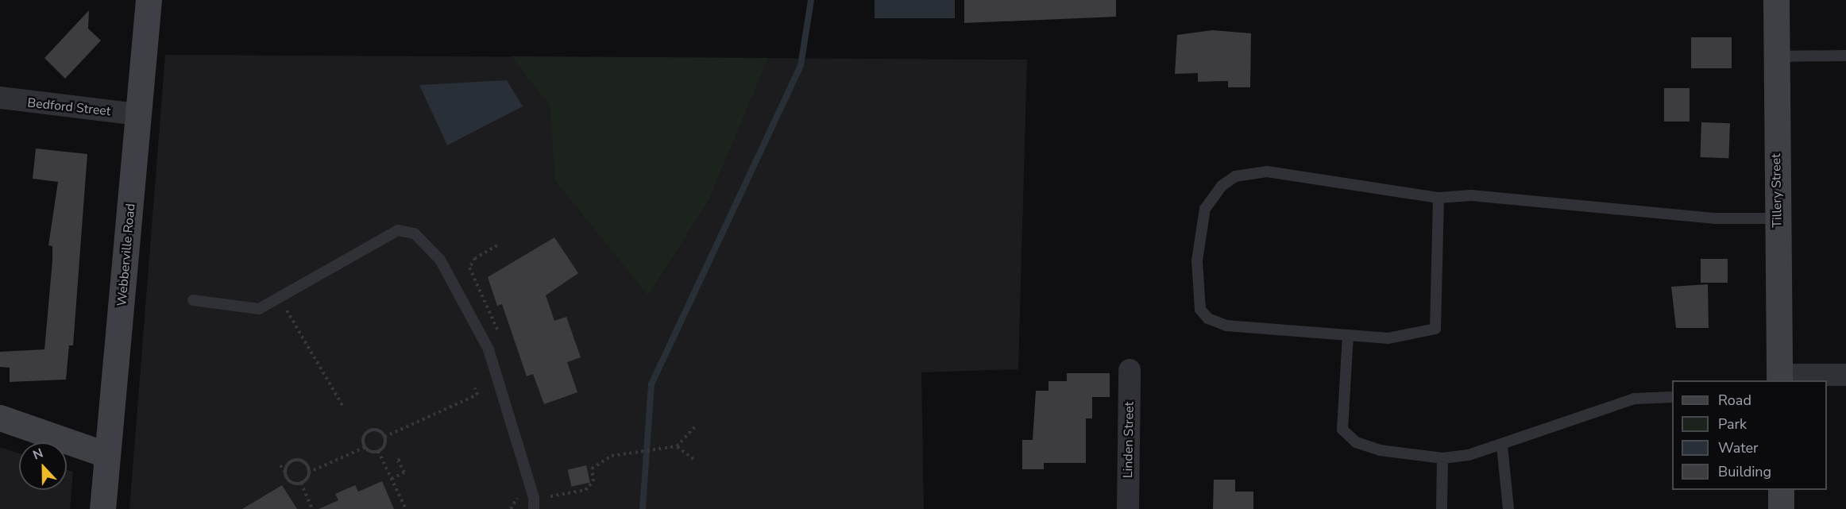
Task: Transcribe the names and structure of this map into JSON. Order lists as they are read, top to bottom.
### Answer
{
  "streets": {
    "street": [
      "Bedford Street",
      "Tillery Street",
      "Webberville Road",
      "Linden Street"
    ]
  },
  "crossings": [
    ["Bedford Street", "Webberville Road"]
  ],
  "legend": [
    "Road",
    "Park",
    "Water",
    "Building"
  ],
  "north": "top"
}
